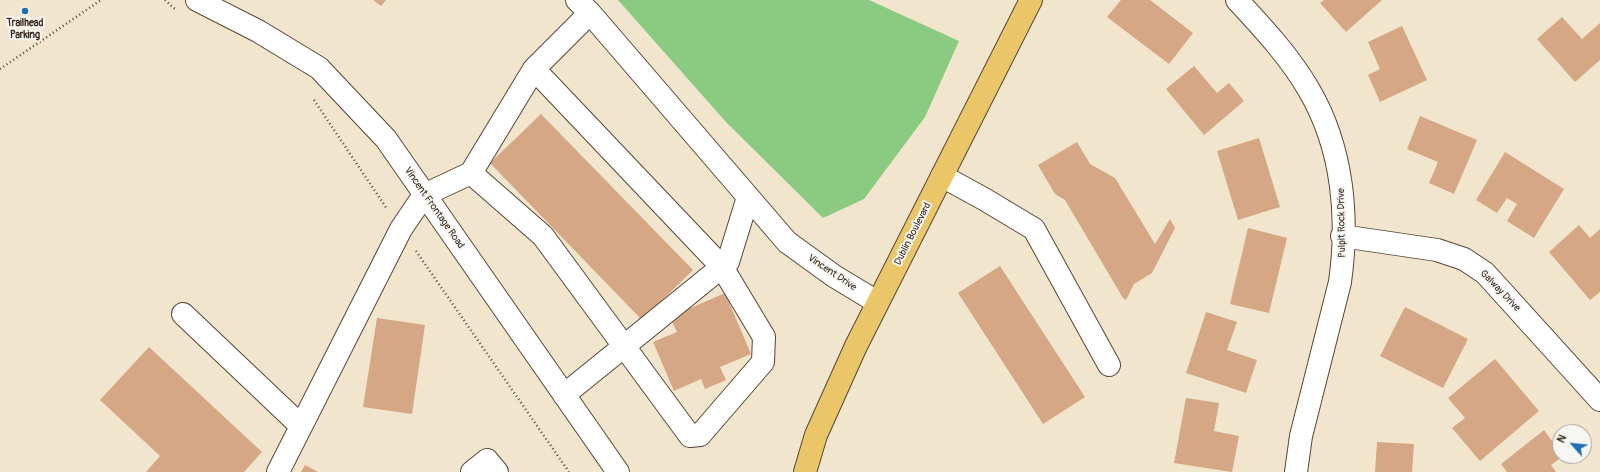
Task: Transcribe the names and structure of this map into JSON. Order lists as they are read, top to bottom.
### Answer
{
  "streets": {
    "main road": ["Dublin Boulevard"],
    "street": [
      "Vincent Frontage Road",
      "Pulpit Rock Drive",
      "Vincent Drive",
      "Galway Drive"
    ]
  },
  "crossings": [
    ["Pulpit Rock Drive", "Galway Drive"],
    ["Dublin Boulevard", "Vincent Drive"]
  ],
  "places": ["Trailhead Parking"],
  "north": "top left"
}
